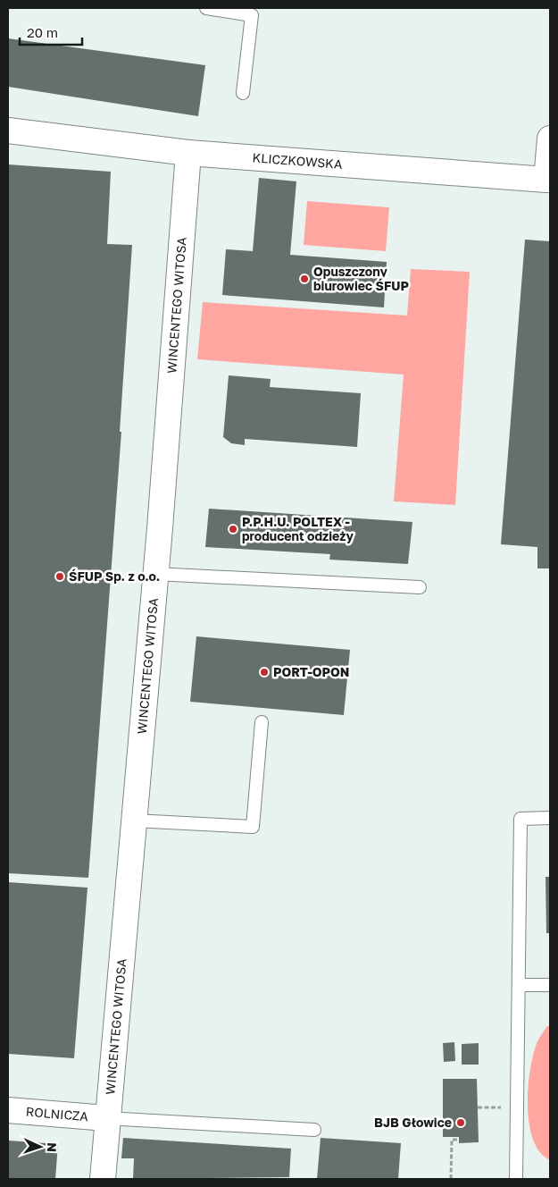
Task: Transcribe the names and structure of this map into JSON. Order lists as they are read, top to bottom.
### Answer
{
  "streets": {
    "street": ["KLICZKOWSKA", "WINCENTEGO WITOSA", "ROLNICZA"]
  },
  "crossings": [
    ["KLICZKOWSKA", "WINCENTEGO WITOSA"],
    ["WINCENTEGO WITOSA", "ROLNICZA"]
  ],
  "places": [
    "Opuszczony biurowiec ŚFUP",
    "P.P.H.U. POLTEX - producent odzieży",
    "ŚFUP Sp. z o.o.",
    "PORT-OPON",
    "BJB Głowice"
  ],
  "scale_bar": "20 m",
  "north": "right"
}
